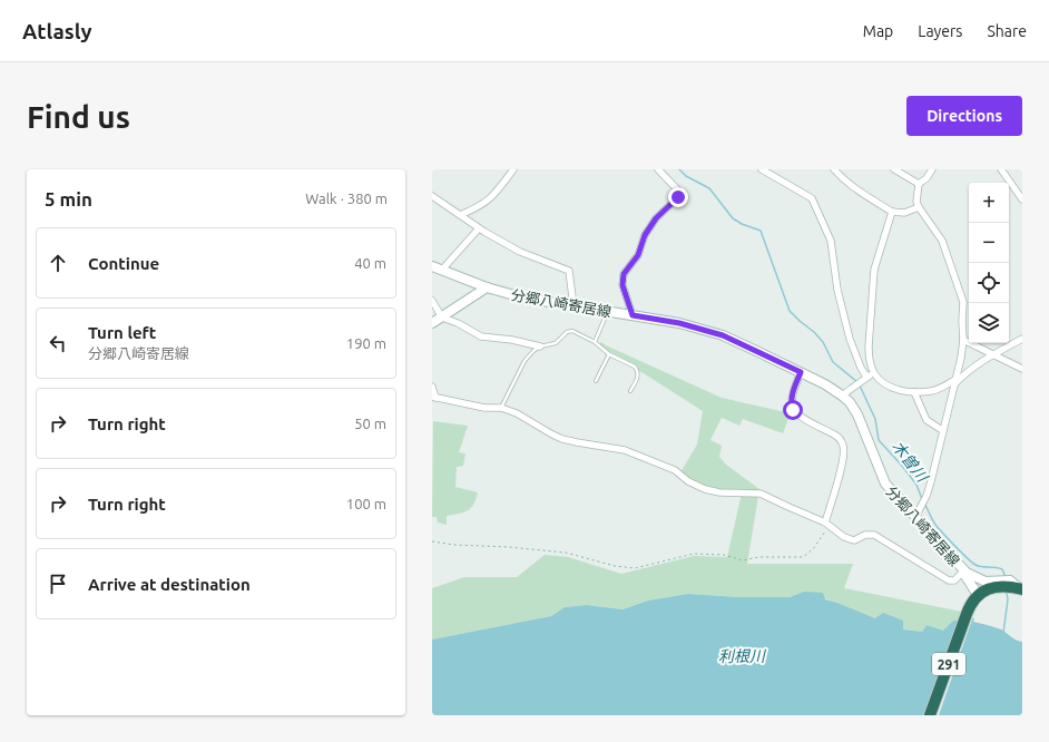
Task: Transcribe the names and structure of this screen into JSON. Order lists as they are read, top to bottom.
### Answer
{
  "streets": {
    "highway": ["291"],
    "main road": ["分郷八崎寄居線"]
  },
  "crossings": [
    ["分郷八崎寄居線", "291"]
  ],
  "water": ["木曽川", "利根川"],
  "page": {
    "header": "Atlasly",
    "nav": ["Map", "Layers", "Share"],
    "buttons": "Directions",
    "title": "Find us",
    "heading": ["5 min", "Walk · 380 m"],
    "map_buttons": ["+", "−"],
    "list": [
      ["Continue", "40 m"],
      ["Turn left", "分郷八崎寄居線", "190 m"],
      ["Turn right", "50 m"],
      ["Turn right", "100 m"],
      "Arrive at destination"
    ]
  }
}
